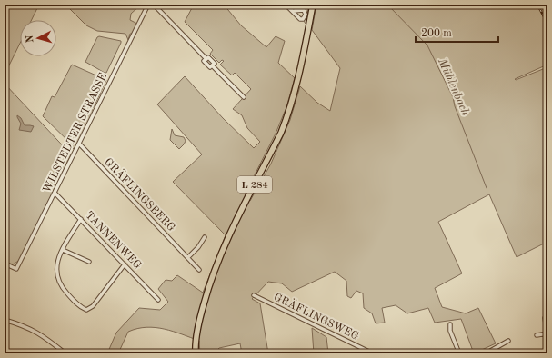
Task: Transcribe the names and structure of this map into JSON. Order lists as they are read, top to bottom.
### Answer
{
  "streets": {
    "main road": ["L 284"],
    "street": [
      "WILSTEDTER STRASSE",
      "GRÄFLINGSBERG",
      "TANNENWEG",
      "GRÄFLINGSWEG"
    ]
  },
  "crossings": [
    ["WILSTEDTER STRASSE", "GRÄFLINGSBERG"],
    ["WILSTEDTER STRASSE", "TANNENWEG"]
  ],
  "water": ["Mühlenbach"],
  "scale_bar": "200 m",
  "north": "left"
}
